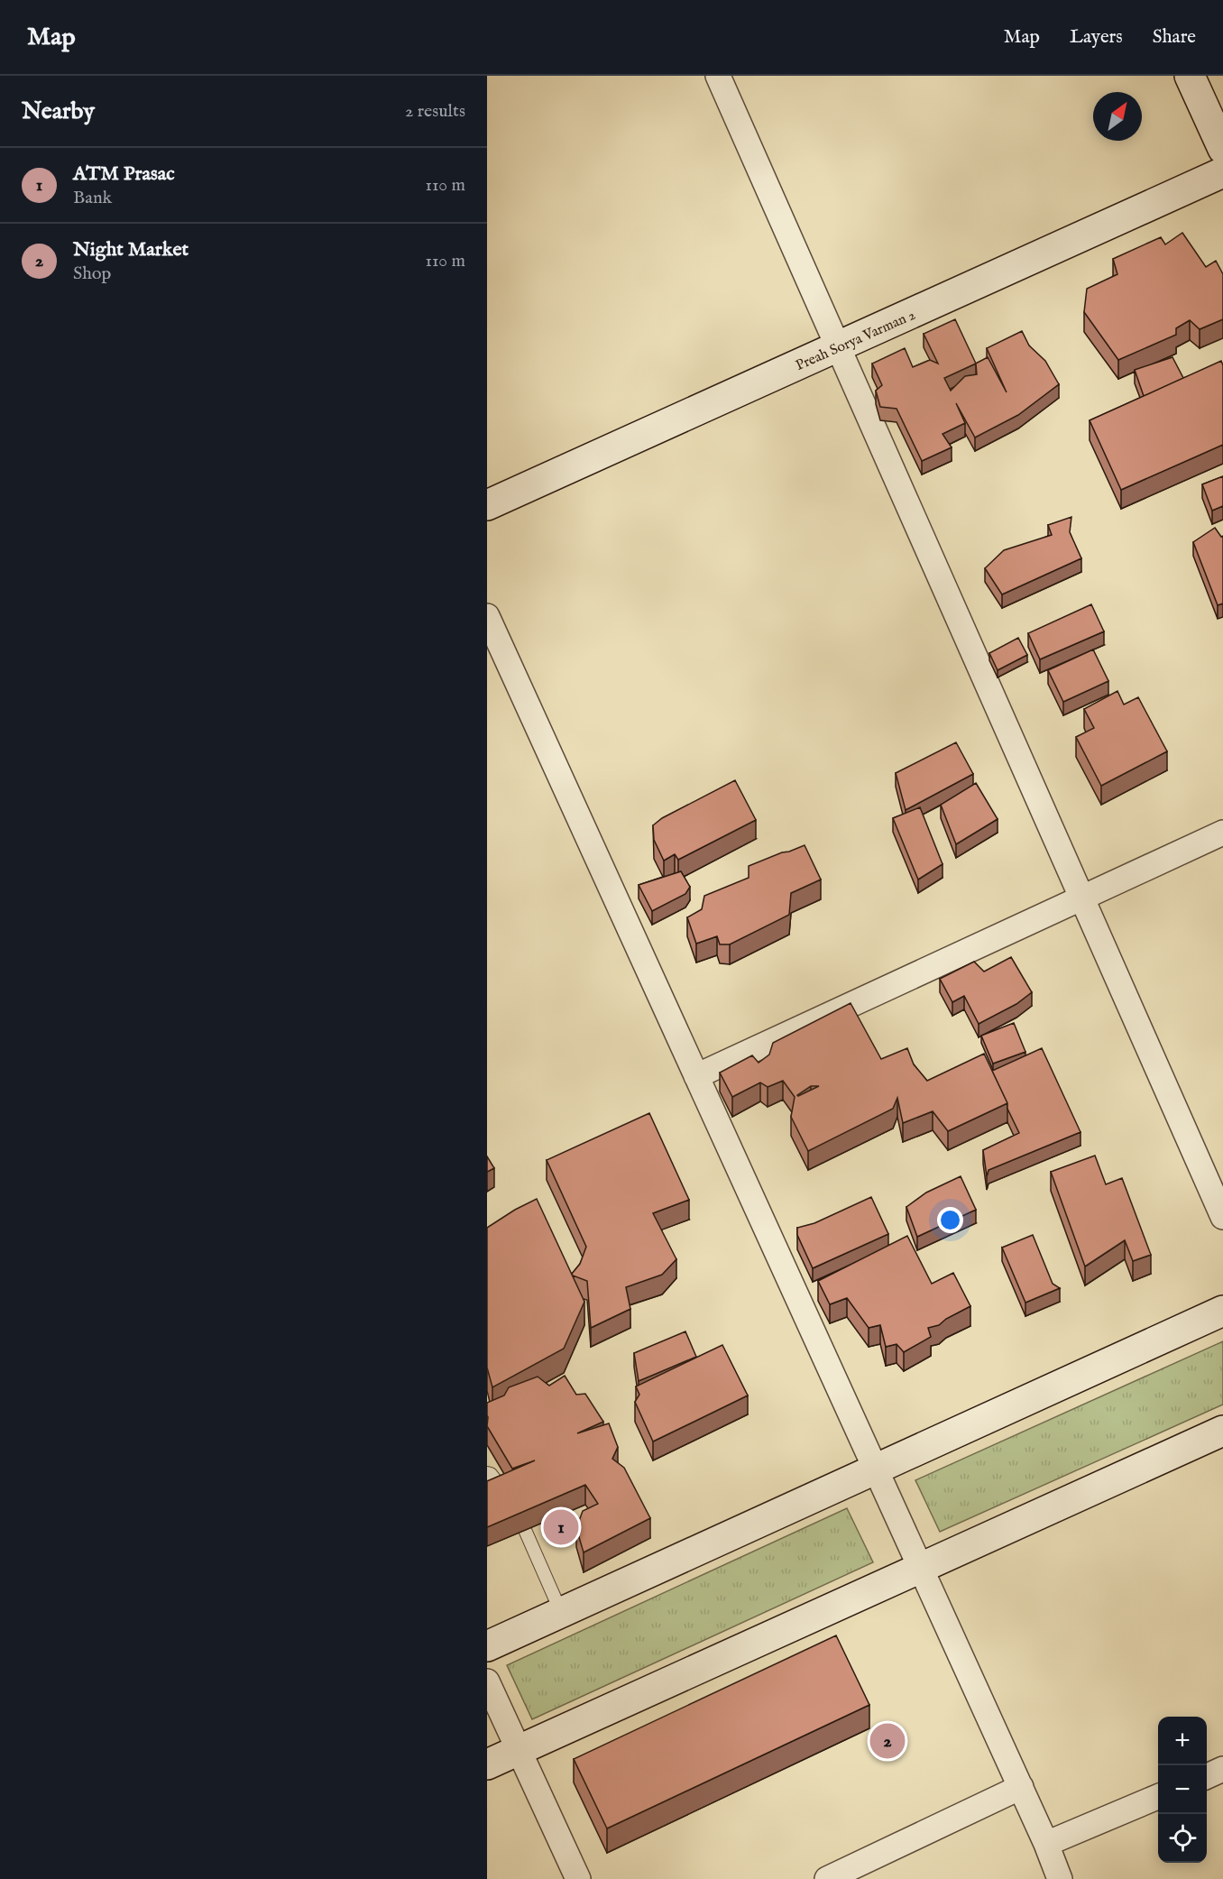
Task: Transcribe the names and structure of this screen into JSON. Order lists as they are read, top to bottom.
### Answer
{
  "streets": {
    "street": ["Preah Sorya Varman 2"]
  },
  "north": "top right",
  "page": {
    "header": "Map",
    "nav": ["Map", "Layers", "Share"],
    "heading": ["Nearby", "2 results"],
    "list": [
      {
        "mark": "1",
        "name": "ATM Prasac",
        "note": "Bank",
        "value": "110 m"
      },
      {
        "mark": "2",
        "name": "Night Market",
        "note": "Shop",
        "value": "110 m"
      }
    ],
    "pins": ["1", "2"],
    "map_buttons": ["+", "−"]
  }
}
